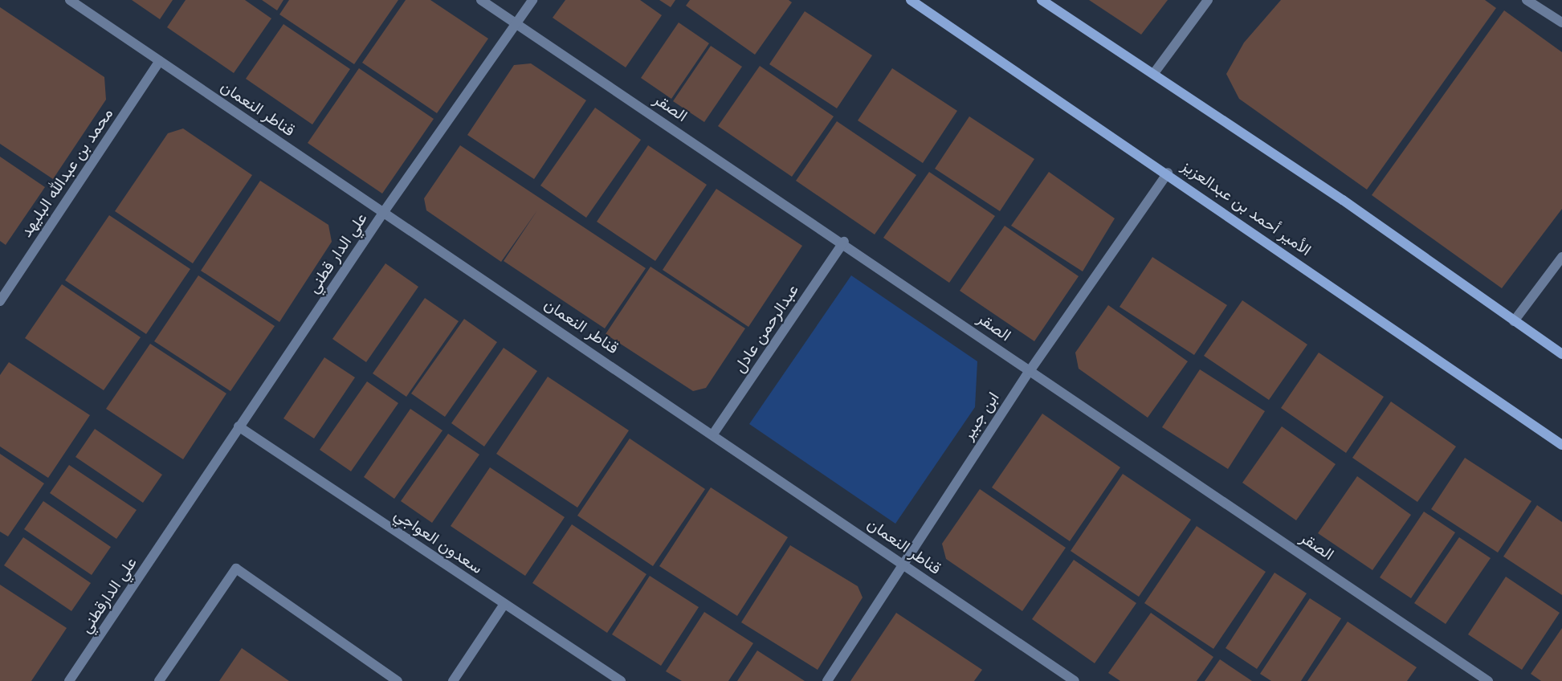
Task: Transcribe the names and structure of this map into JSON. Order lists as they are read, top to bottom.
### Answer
{
  "streets": {
    "street": [
      "الصقر",
      "قناطر النعمان",
      "محمد بن عبدالله البليهد",
      "الأمير أحمد بن عبدالعزيز",
      "علي الدار قطني",
      "عبدالرحمن عادل",
      "ابن جبير",
      "سعدون العواجي",
      "علي الدارقطني"
    ]
  },
  "crossings": [
    ["الصقر", "علي الدار قطني"],
    ["الصقر", "عبدالرحمن عادل"],
    ["الصقر", "ابن جبير"],
    ["قناطر النعمان", "محمد بن عبدالله البليهد"],
    ["قناطر النعمان", "علي الدار قطني"],
    ["قناطر النعمان", "عبدالرحمن عادل"],
    ["قناطر النعمان", "ابن جبير"],
    ["الأمير أحمد بن عبدالعزيز", "ابن جبير"],
    ["علي الدار قطني", "سعدون العواجي"],
    ["علي الدار قطني", "علي الدارقطني"]
  ]
}
